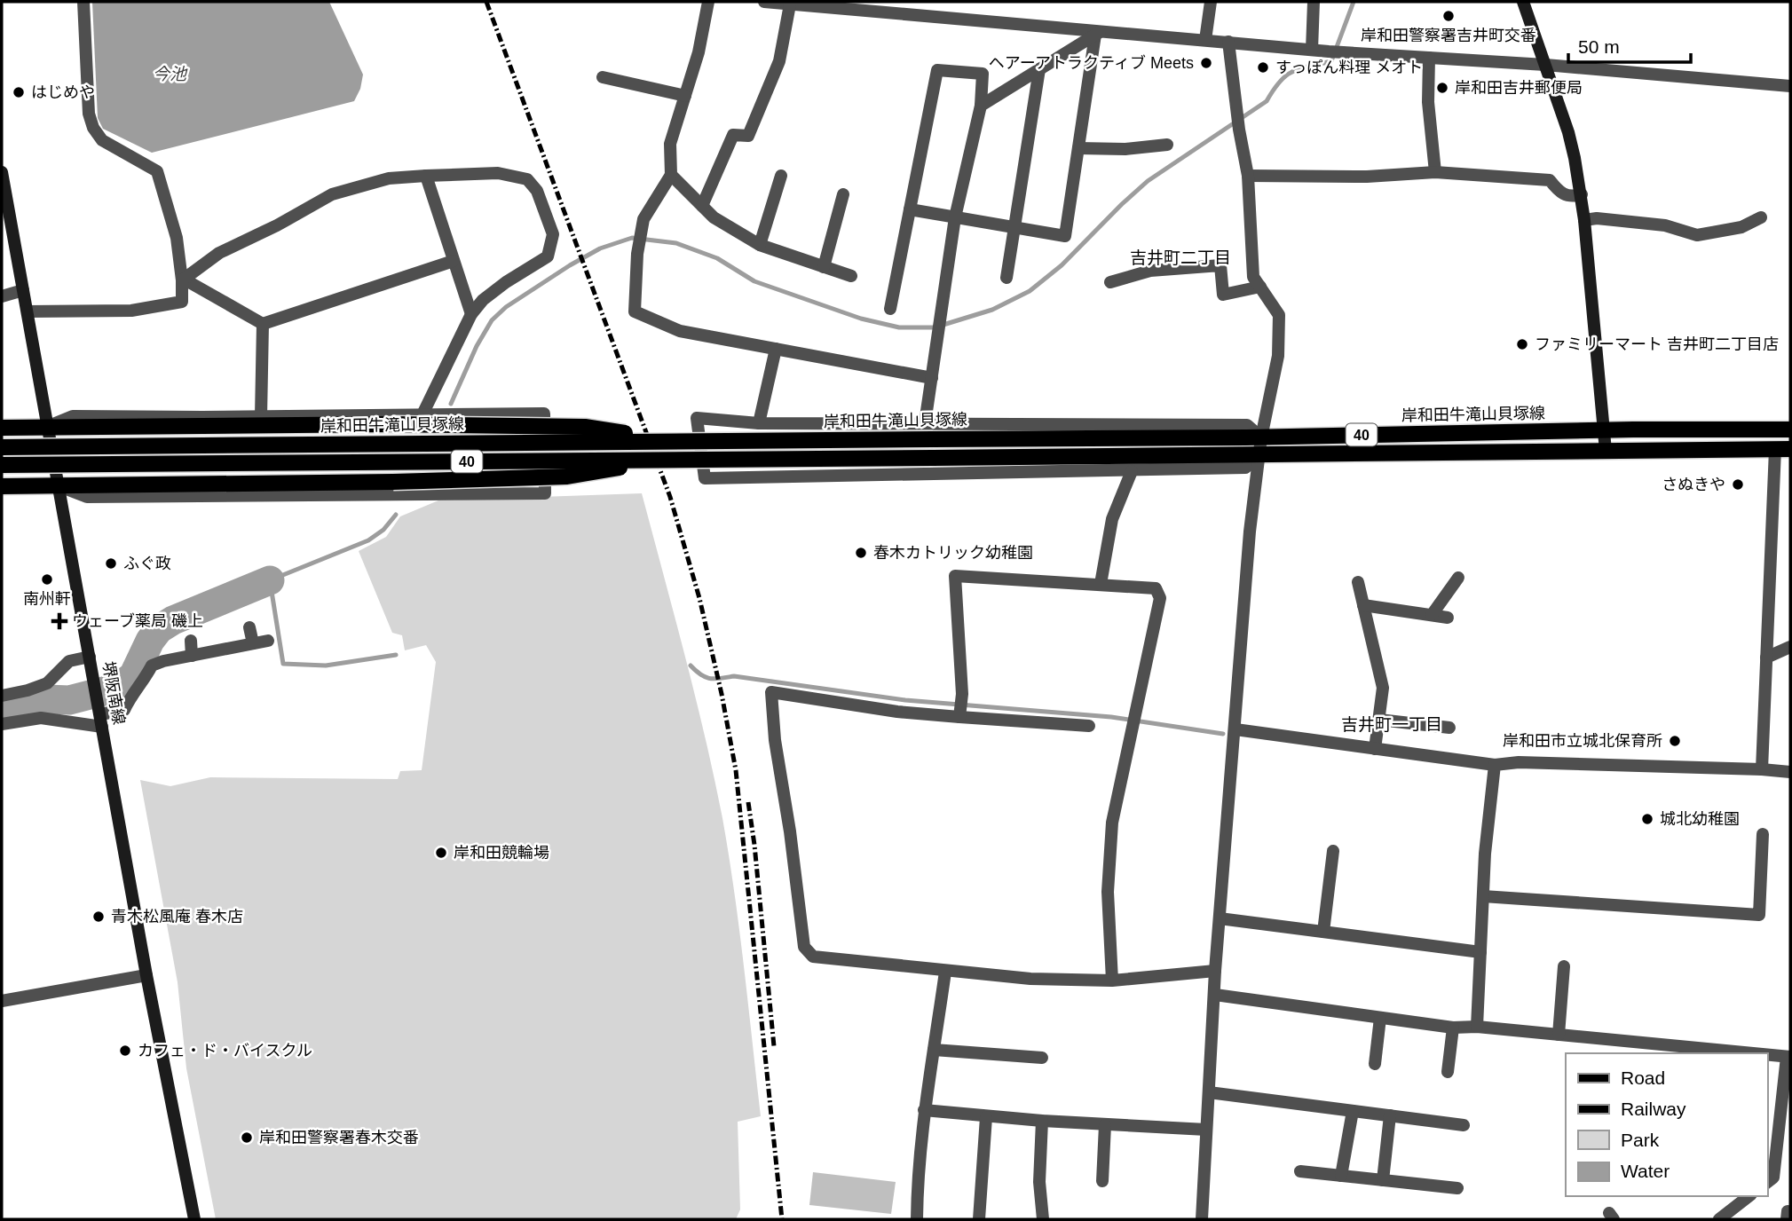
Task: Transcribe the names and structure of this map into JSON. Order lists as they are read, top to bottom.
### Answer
{
  "streets": {
    "main road": ["岸和田牛滝山貝塚線", "40", "堺阪南線"]
  },
  "districts": ["吉井町二丁目", "吉井町一丁目"],
  "water": ["今池"],
  "places": {
    "other": [
      "岸和田警察署吉井町交番",
      "ヘアーアトラクティブ Meets",
      "すっぽん料理 メオト",
      "岸和田吉井郵便局",
      "はじめや",
      "ファミリーマート 吉井町二丁目店",
      "さぬきや",
      "春木カトリック幼稚園",
      "ふぐ政",
      "南州軒",
      "岸和田市立城北保育所",
      "城北幼稚園",
      "岸和田競輪場",
      "青木松風庵 春木店",
      "カフェ・ド・バイスクル",
      "岸和田警察署春木交番"
    ],
    "health": ["ウェーブ薬局 磯上"]
  },
  "legend": [
    "Road",
    "Railway",
    "Park",
    "Water"
  ],
  "scale_bar": "50 m"
}
